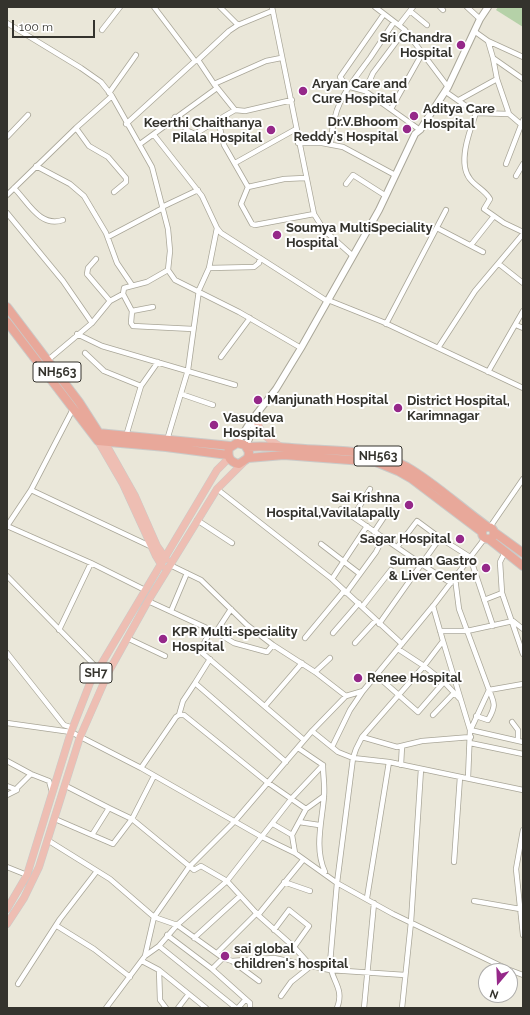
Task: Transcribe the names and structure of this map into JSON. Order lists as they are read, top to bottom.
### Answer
{
  "streets": {
    "highway": ["NH563"],
    "main road": ["SH7"]
  },
  "crossings": [
    ["NH563", "SH7"]
  ],
  "places": [
    "Sri Chandra Hospital",
    "Aryan Care and Cure Hospital",
    "Aditya Care Hospital",
    "Dr.V.Bhoom Reddy's Hospital",
    "Keerthi Chaithanya Pilala Hospital",
    "Soumya MultiSpeciality Hospital",
    "Manjunath Hospital",
    "District Hospital, Karimnagar",
    "Vasudeva Hospital",
    "Sai Krishna Hospital,Vavilalapally",
    "Sagar Hospital",
    "Suman Gastro & Liver Center",
    "KPR Multi-speciality Hospital",
    "Renee Hospital",
    "sai global children's hospital"
  ],
  "scale_bar": "100 m",
  "north": "bottom"
}
